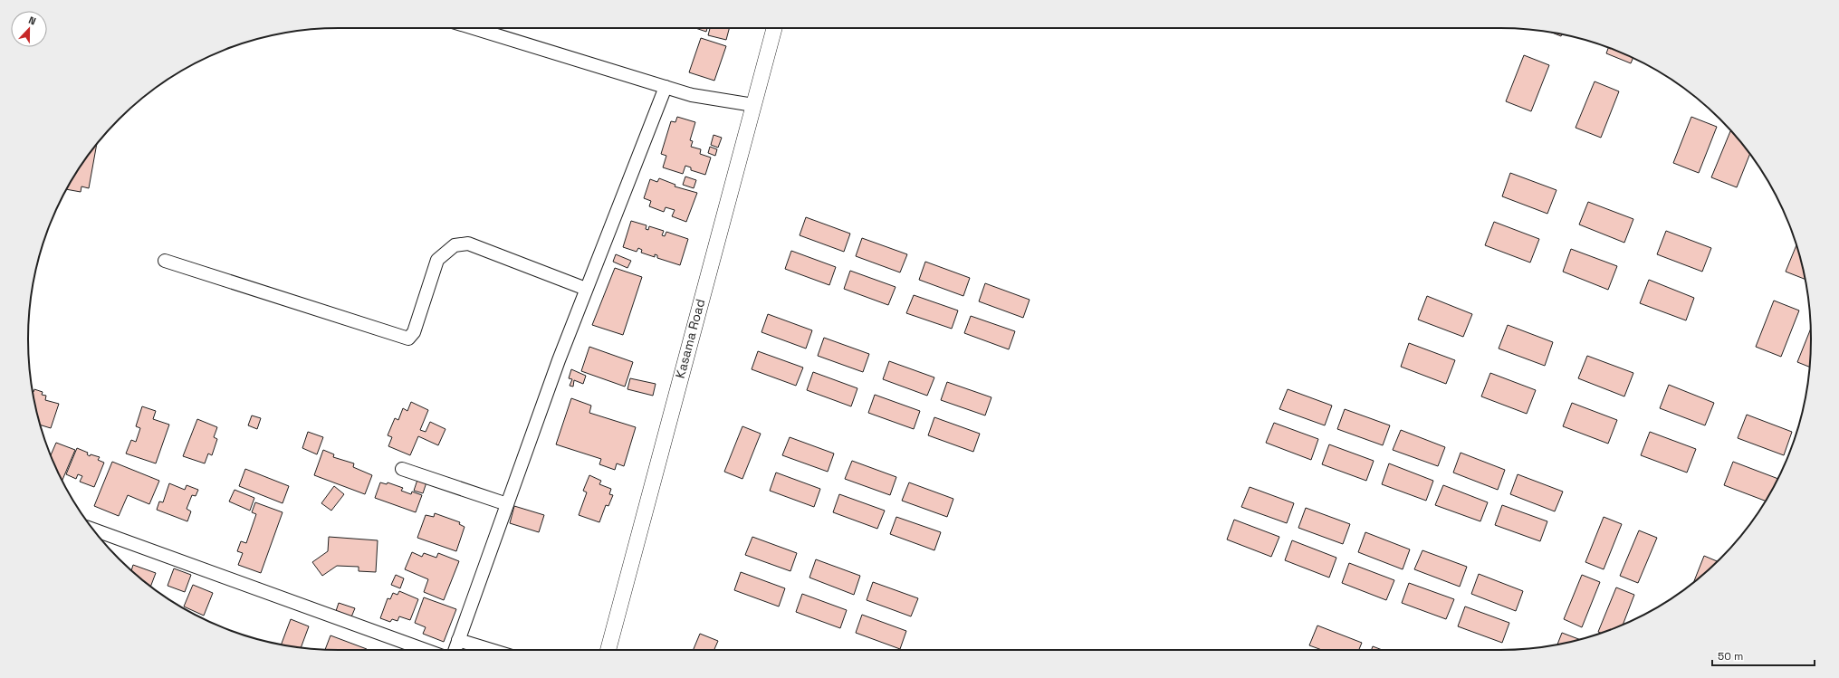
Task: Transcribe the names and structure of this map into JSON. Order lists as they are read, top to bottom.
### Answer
{
  "streets": {
    "street": ["Kasama Road"]
  },
  "scale_bar": "50 m",
  "north": "top"
}
